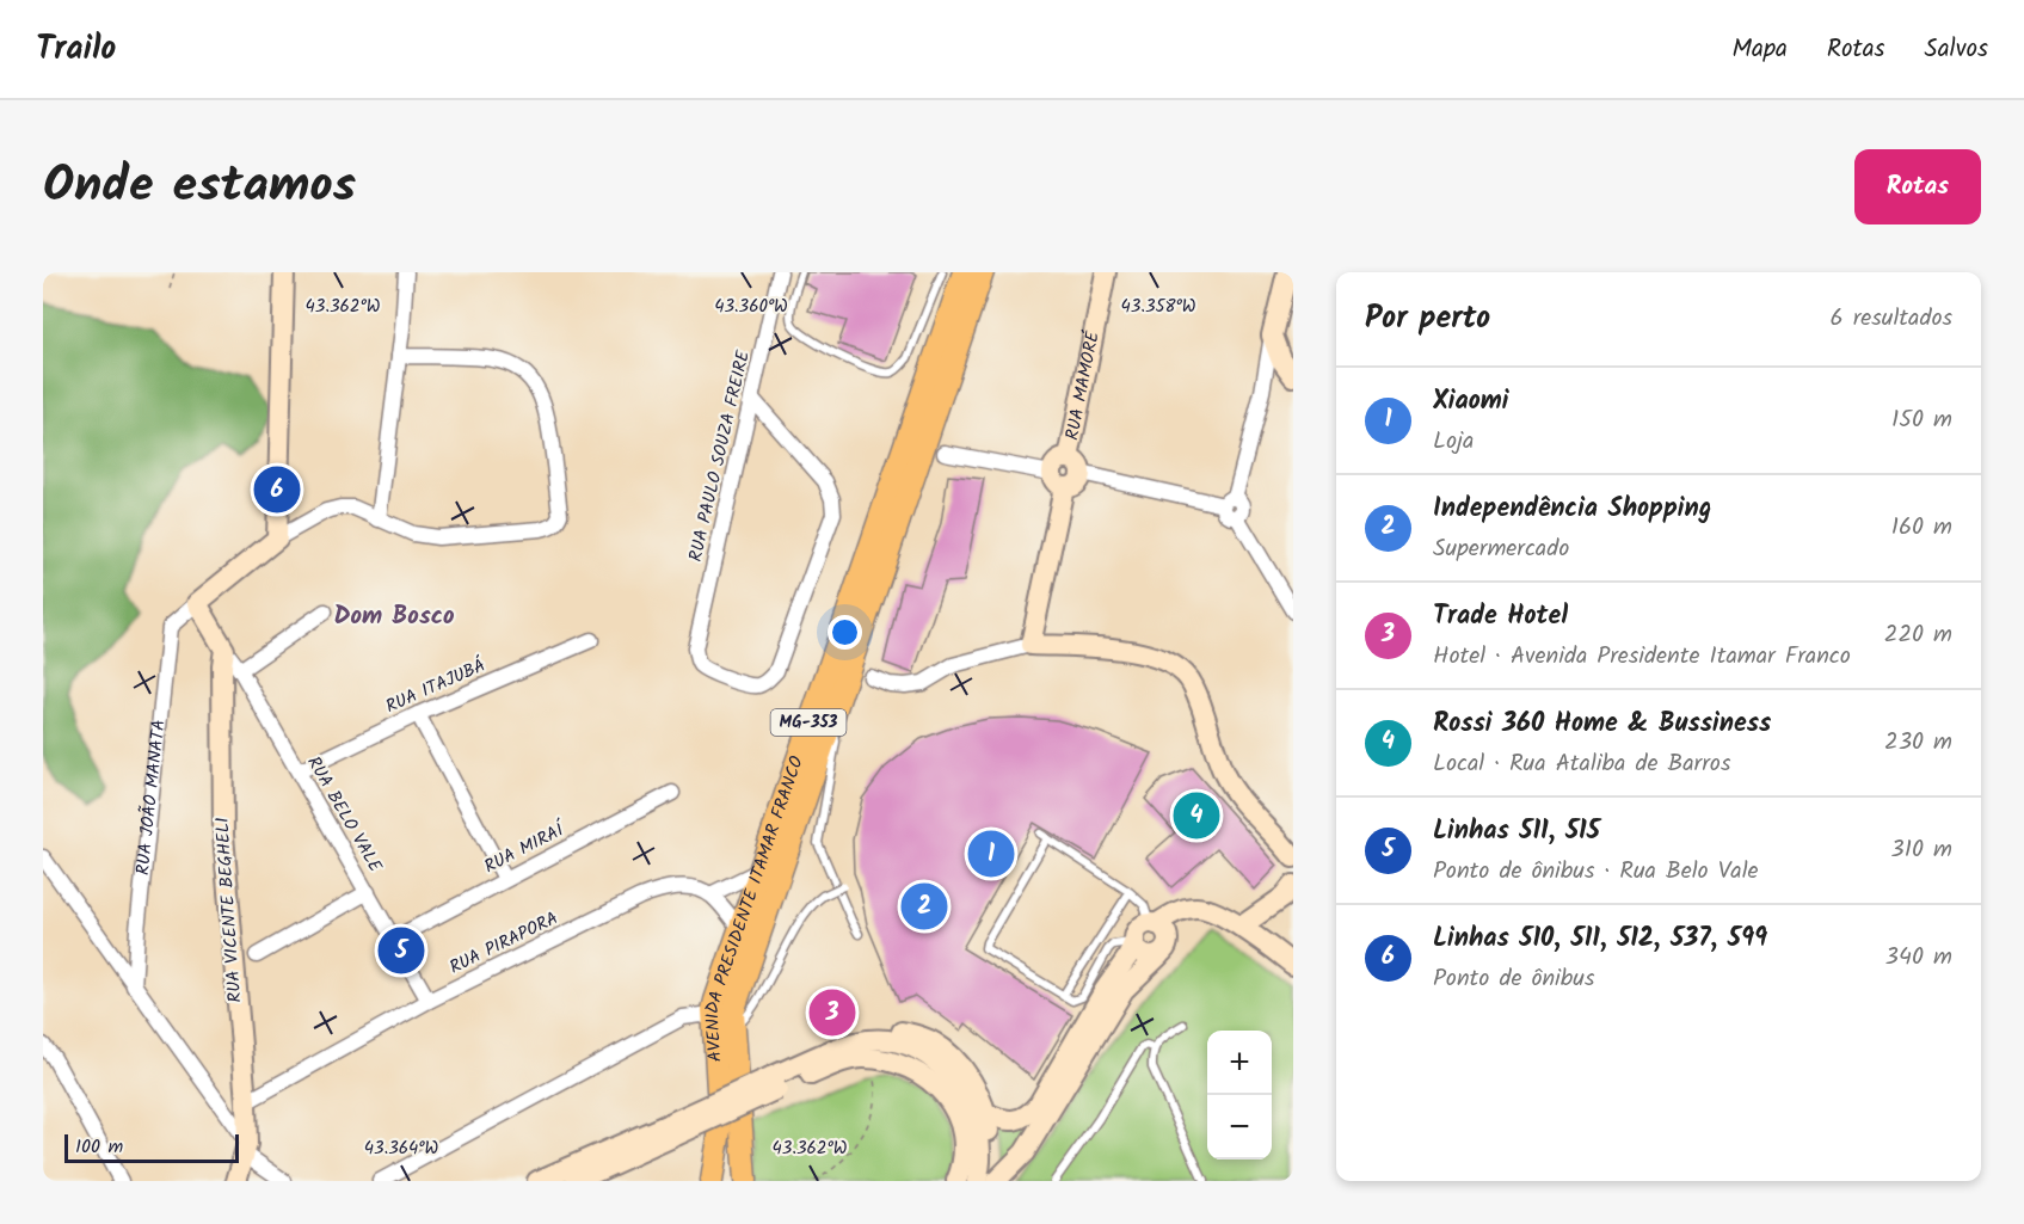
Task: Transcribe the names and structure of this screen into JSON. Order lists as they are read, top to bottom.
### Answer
{
  "streets": {
    "main road": [
      "RUA MAMORÉ",
      "MG-353",
      "RUA JOÃO MANATA",
      "AVENIDA PRESIDENTE ITAMAR FRANCO",
      "RUA VICENTE BEGHELI"
    ],
    "street": [
      "RUA PAULO SOUZA FREIRE",
      "RUA ITAJUBÁ",
      "RUA BELO VALE",
      "RUA MIRAÍ",
      "RUA PIRAPORA"
    ]
  },
  "crossings": [
    ["RUA ITAJUBÁ", "RUA BELO VALE"],
    ["MG-353", "AVENIDA PRESIDENTE ITAMAR FRANCO"],
    ["RUA JOÃO MANATA", "RUA VICENTE BEGHELI"],
    ["RUA BELO VALE", "RUA MIRAÍ"],
    ["RUA BELO VALE", "RUA VICENTE BEGHELI"],
    ["RUA BELO VALE", "RUA PIRAPORA"],
    ["RUA VICENTE BEGHELI", "RUA PIRAPORA"]
  ],
  "districts": ["Dom Bosco"],
  "scale_bar": "100 m",
  "page": {
    "header": "Trailo",
    "nav": ["Mapa", "Rotas", "Salvos"],
    "title": "Onde estamos",
    "buttons": "Rotas",
    "heading": ["Por perto", "6 resultados"],
    "list": [
      {
        "mark": "1",
        "name": "Xiaomi",
        "note": "Loja",
        "value": "150 m"
      },
      {
        "mark": "2",
        "name": "Independência Shopping",
        "note": "Supermercado",
        "value": "160 m"
      },
      {
        "mark": "3",
        "name": "Trade Hotel",
        "note": "Hotel · Avenida Presidente Itamar Franco",
        "value": "220 m"
      },
      {
        "mark": "4",
        "name": "Rossi 360 Home & Bussiness",
        "note": "Local · Rua Ataliba de Barros",
        "value": "230 m"
      },
      {
        "mark": "5",
        "name": "Linhas 511, 515",
        "note": "Ponto de ônibus · Rua Belo Vale",
        "value": "310 m"
      },
      {
        "mark": "6",
        "name": "Linhas 510, 511, 512, 537, 599",
        "note": "Ponto de ônibus",
        "value": "340 m"
      }
    ],
    "pins": [
      "6",
      "4",
      "1",
      "2",
      "5",
      "3"
    ],
    "map_buttons": ["+", "−"],
    "scale": "100 m"
  },
  "coordinates": [
    "43.362°W",
    "43.360°W",
    "43.358°W",
    "43.364°W"
  ]
}
